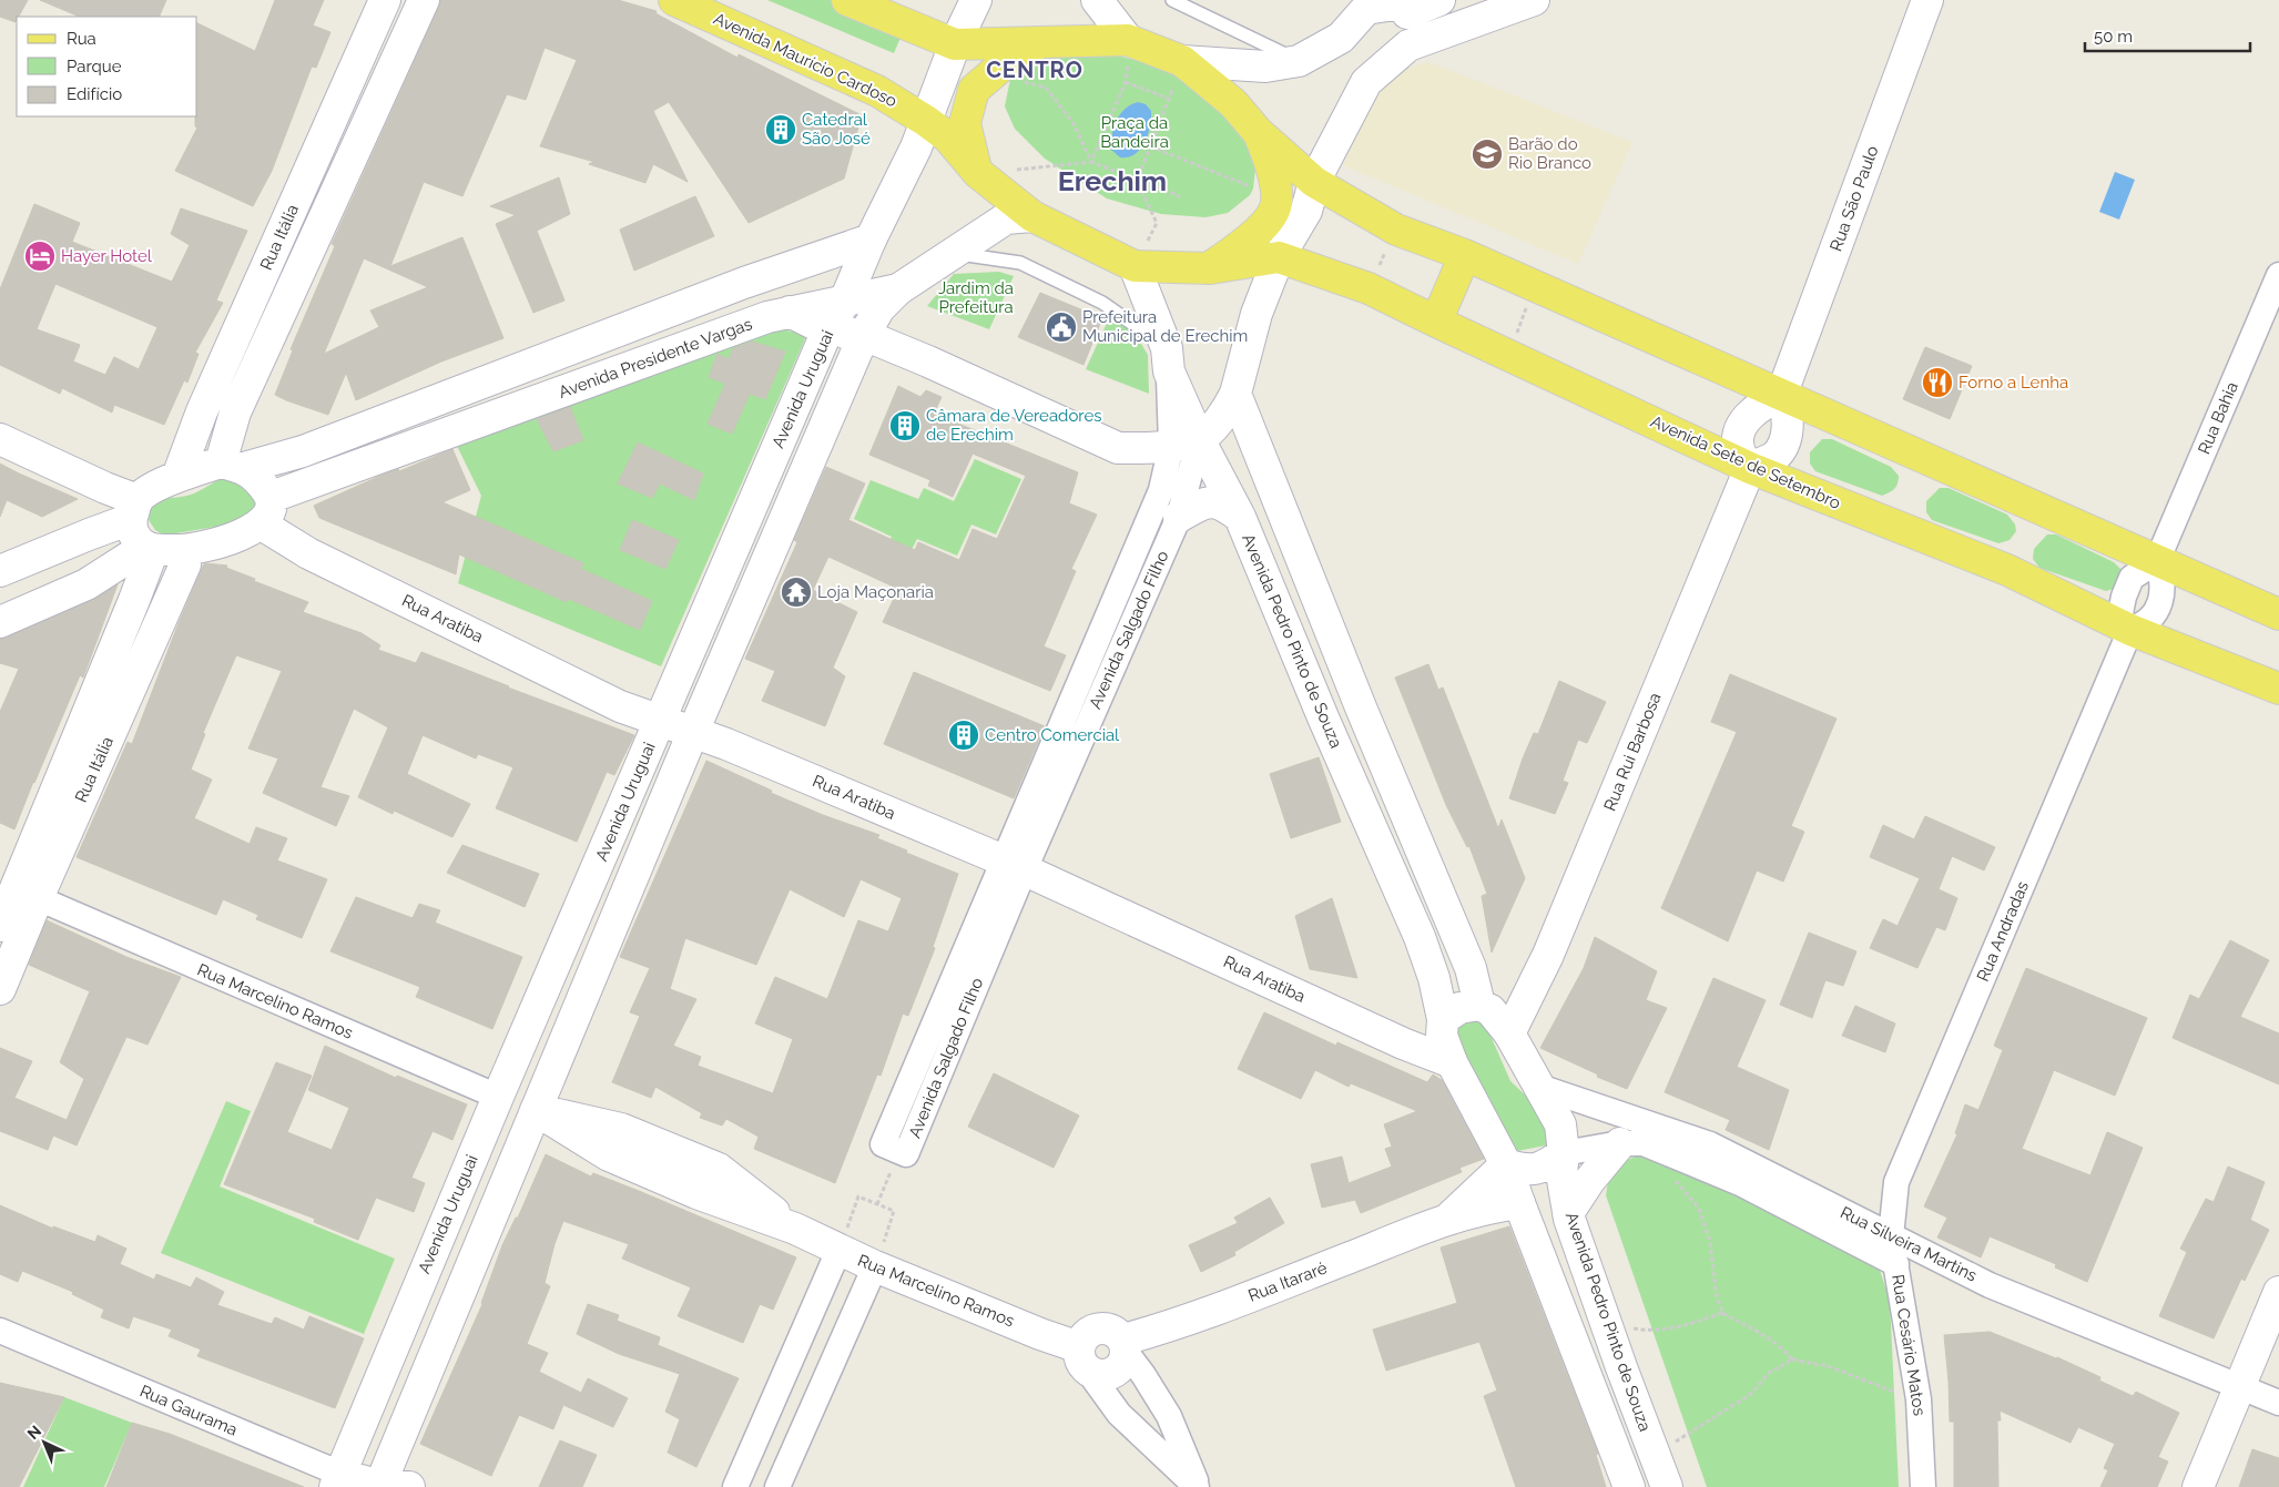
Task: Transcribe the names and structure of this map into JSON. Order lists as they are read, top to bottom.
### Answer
{
  "streets": {
    "main road": [
      "Avenida Maurício Cardoso",
      "Rua São Paulo",
      "Rua Itália",
      "Avenida Presidente Vargas",
      "Avenida Uruguai",
      "Avenida Sete de Setembro",
      "Rua Aratiba",
      "Avenida Salgado Filho",
      "Avenida Pedro Pinto de Souza",
      "Rua Rui Barbosa",
      "Rua Marcelino Ramos",
      "Rua Itararé",
      "Rua Gaurama"
    ],
    "street": [
      "Rua Bahia",
      "Rua Andradas",
      "Rua Silveira Martins",
      "Rua Cesário Matos"
    ]
  },
  "crossings": [
    ["Avenida Maurício Cardoso", "Avenida Uruguai"],
    ["Rua Itália", "Avenida Presidente Vargas"],
    ["Rua Itália", "Rua Marcelino Ramos"],
    ["Avenida Presidente Vargas", "Avenida Uruguai"],
    ["Avenida Presidente Vargas", "Rua Aratiba"],
    ["Avenida Uruguai", "Rua Aratiba"],
    ["Avenida Uruguai", "Rua Marcelino Ramos"],
    ["Avenida Uruguai", "Rua Gaurama"],
    ["Avenida Sete de Setembro", "Rua Rui Barbosa"],
    ["Avenida Sete de Setembro", "Rua Andradas"],
    ["Rua Aratiba", "Avenida Salgado Filho"],
    ["Rua Aratiba", "Avenida Pedro Pinto de Souza"],
    ["Avenida Salgado Filho", "Avenida Pedro Pinto de Souza"],
    ["Avenida Pedro Pinto de Souza", "Rua Rui Barbosa"],
    ["Avenida Pedro Pinto de Souza", "Rua Silveira Martins"],
    ["Avenida Pedro Pinto de Souza", "Rua Itararé"],
    ["Rua Andradas", "Rua Silveira Martins"],
    ["Rua Andradas", "Rua Cesário Matos"],
    ["Rua Marcelino Ramos", "Rua Itararé"],
    ["Rua Silveira Martins", "Rua Cesário Matos"]
  ],
  "districts": ["CENTRO", "Erechim"],
  "parks": ["Praça da Bandeira", "Jardim da Prefeitura"],
  "places": {
    "building": ["Catedral São José", "Câmara de Vereadores de Erechim", "Centro Comercial"],
    "school or university": ["Barão do Rio Branco"],
    "hotel": ["Hayer Hotel"],
    "public building": ["Prefeitura Municipal de Erechim"],
    "restaurant": ["Forno a Lenha"],
    "temple": ["Loja Maçonaria"]
  },
  "legend": ["Rua", "Parque", "Edifício"],
  "scale_bar": "50 m",
  "north": "top left"
}
